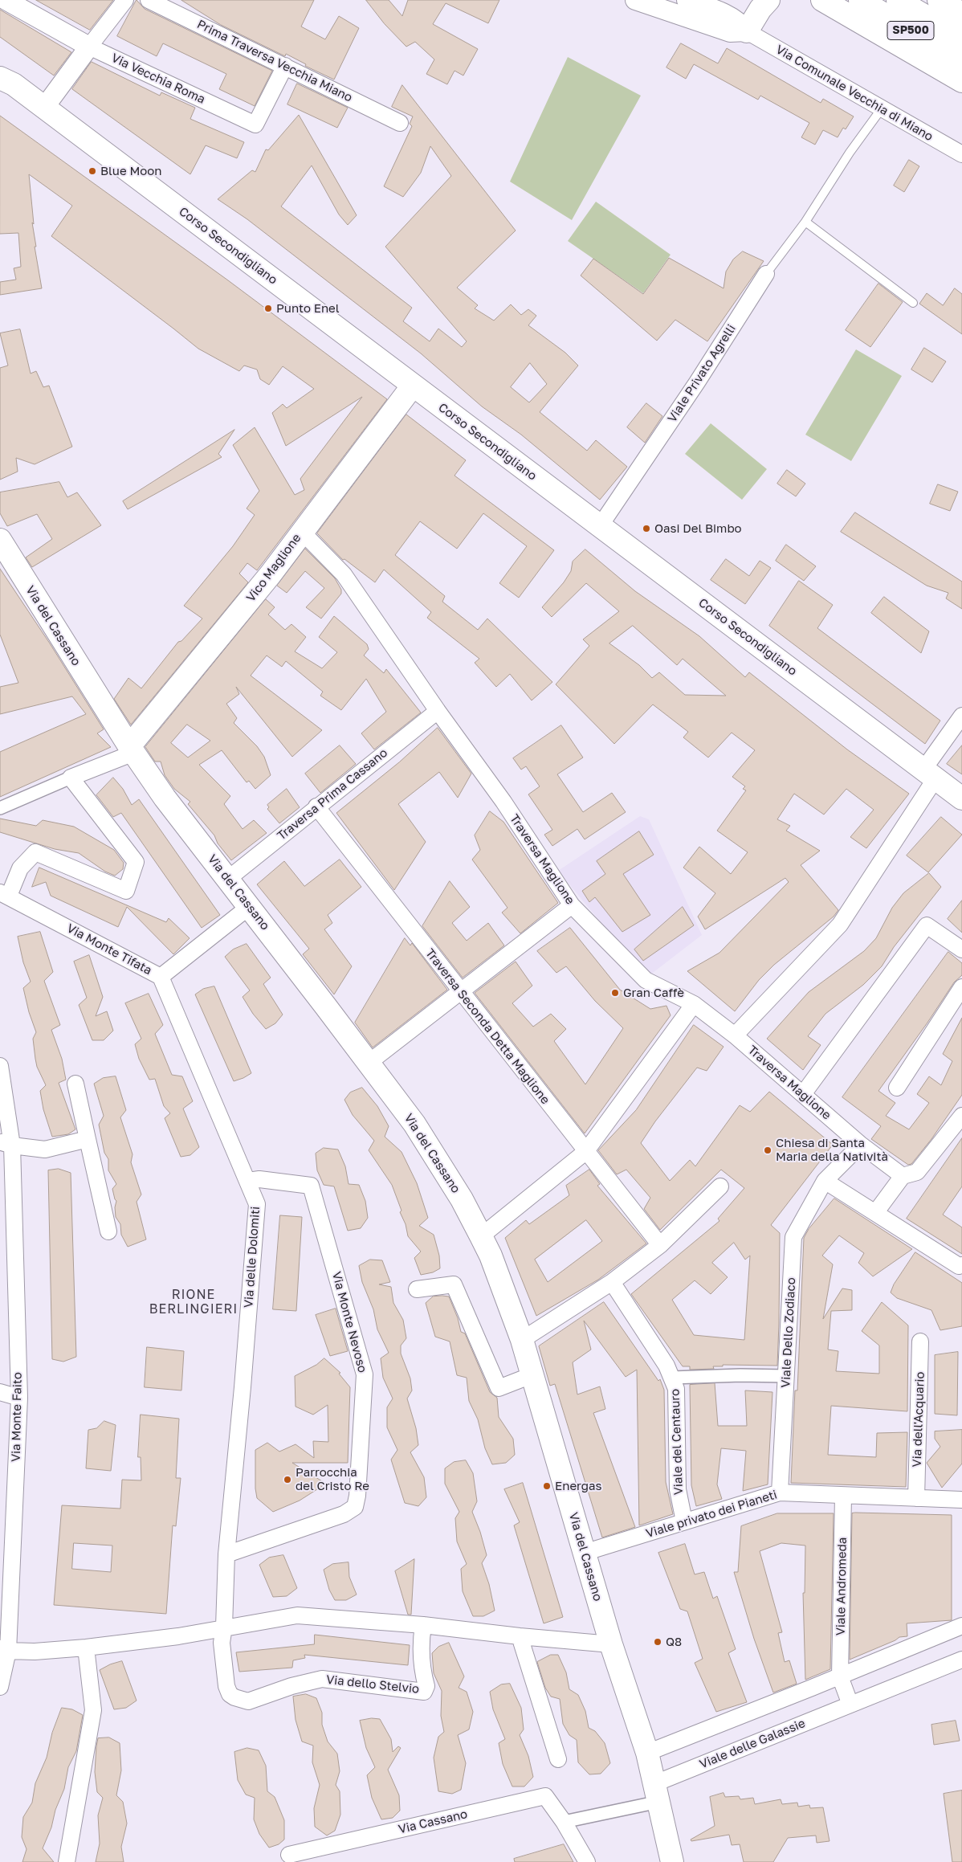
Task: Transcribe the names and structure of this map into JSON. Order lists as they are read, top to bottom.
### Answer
{
  "streets": {
    "main road": [
      "SP500",
      "Corso Secondigliano",
      "Vico Maglione",
      "Via del Cassano"
    ],
    "street": [
      "Prima Traversa Vecchia Miano",
      "Via Vecchia Roma",
      "Via Comunale Vecchia di Miano",
      "Viale Privato Agrelli",
      "Traversa Prima Cassano",
      "Traversa Maglione",
      "Via Monte Tifata",
      "Traversa Seconda Detta Maglione",
      "Via delle Dolomiti",
      "Via Monte Nevoso",
      "Viale Dello Zodiaco",
      "Via Monte Faito",
      "Via dell'Acquario",
      "Viale del Centauro",
      "Viale privato dei Pianeti",
      "Viale Andromeda",
      "Via dello Stelvio",
      "Viale delle Galassie",
      "Via Cassano"
    ]
  },
  "crossings": [
    ["Prima Traversa Vecchia Miano", "Via Vecchia Roma"],
    ["Via Comunale Vecchia di Miano", "Viale Privato Agrelli"],
    ["Corso Secondigliano", "Viale Privato Agrelli"],
    ["Corso Secondigliano", "Vico Maglione"],
    ["Vico Maglione", "Via del Cassano"],
    ["Vico Maglione", "Traversa Maglione"],
    ["Via del Cassano", "Traversa Prima Cassano"],
    ["Via del Cassano", "Via Monte Tifata"],
    ["Via del Cassano", "Viale privato dei Pianeti"],
    ["Via del Cassano", "Viale delle Galassie"],
    ["Traversa Prima Cassano", "Traversa Maglione"],
    ["Traversa Prima Cassano", "Traversa Seconda Detta Maglione"],
    ["Traversa Maglione", "Viale Dello Zodiaco"],
    ["Via Monte Tifata", "Via delle Dolomiti"],
    ["Via delle Dolomiti", "Via Monte Nevoso"],
    ["Via delle Dolomiti", "Via dello Stelvio"],
    ["Viale Dello Zodiaco", "Viale privato dei Pianeti"],
    ["Via dell'Acquario", "Viale privato dei Pianeti"],
    ["Viale del Centauro", "Viale privato dei Pianeti"],
    ["Viale privato dei Pianeti", "Viale Andromeda"]
  ],
  "districts": ["RIONE BERLINGIERI"],
  "places": [
    "Blue Moon",
    "Punto Enel",
    "Oasi Del Bimbo",
    "Gran Caffè",
    "Chiesa di Santa Maria della Natività",
    "Parrocchia del Cristo Re",
    "Energas",
    "Q8"
  ]
}
